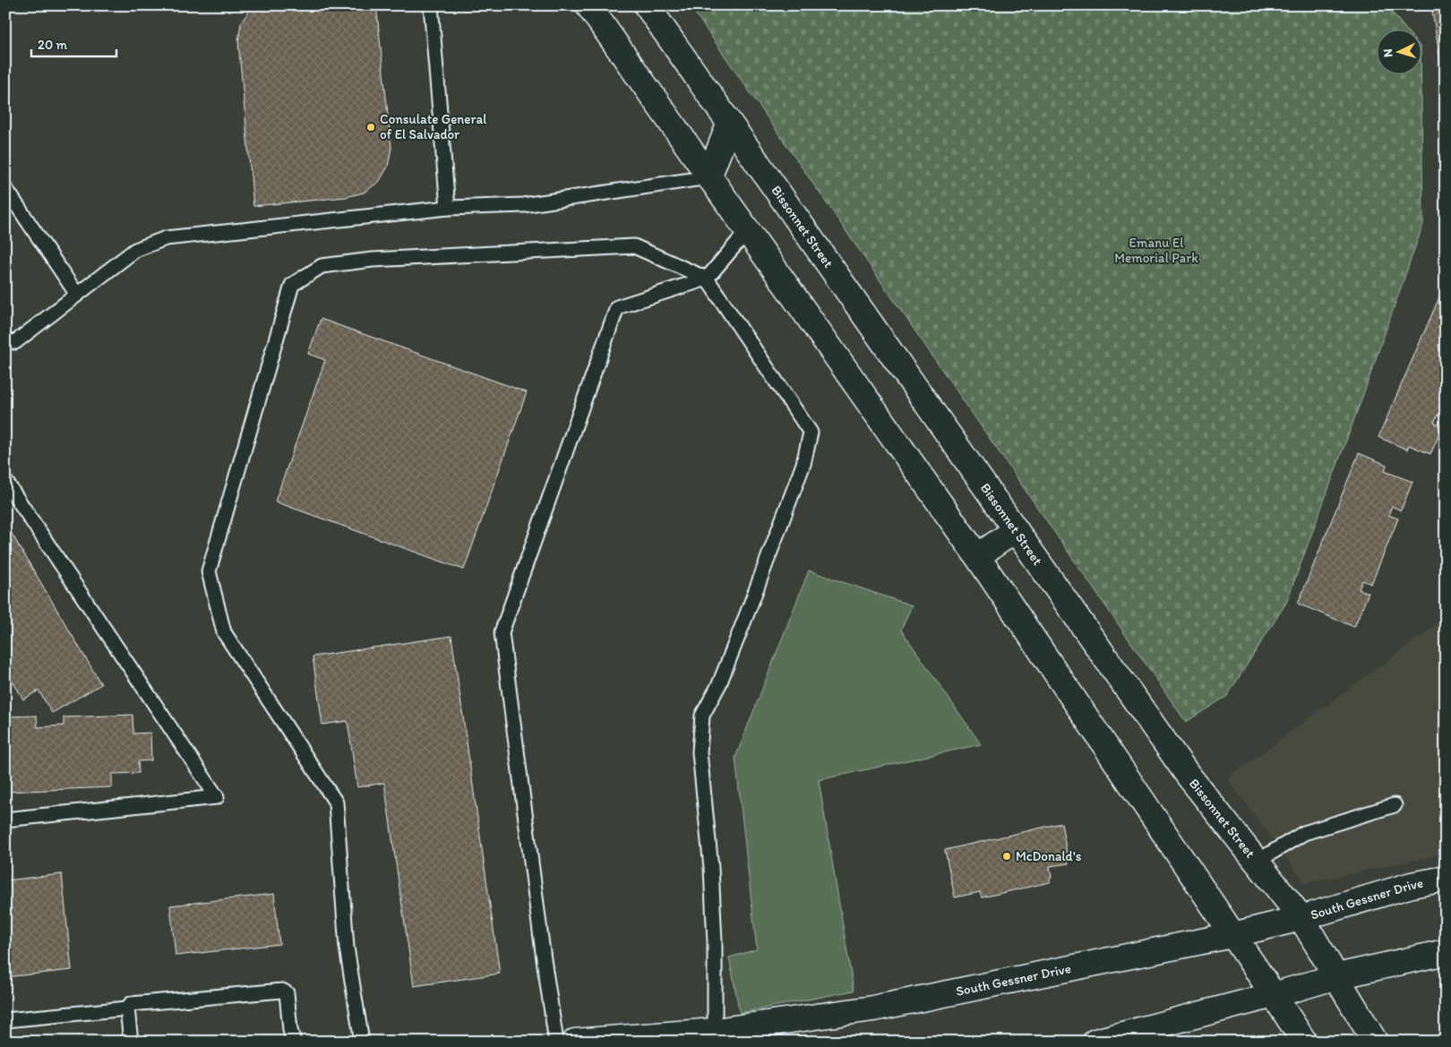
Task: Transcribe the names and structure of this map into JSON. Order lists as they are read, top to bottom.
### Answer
{
  "streets": {
    "main road": ["Bissonnet Street", "South Gessner Drive"]
  },
  "crossings": [
    ["Bissonnet Street", "South Gessner Drive"]
  ],
  "parks": ["Emanu El Memorial Park"],
  "places": ["Consulate General of El Salvador", "McDonald's"],
  "scale_bar": "20 m",
  "north": "left"
}
